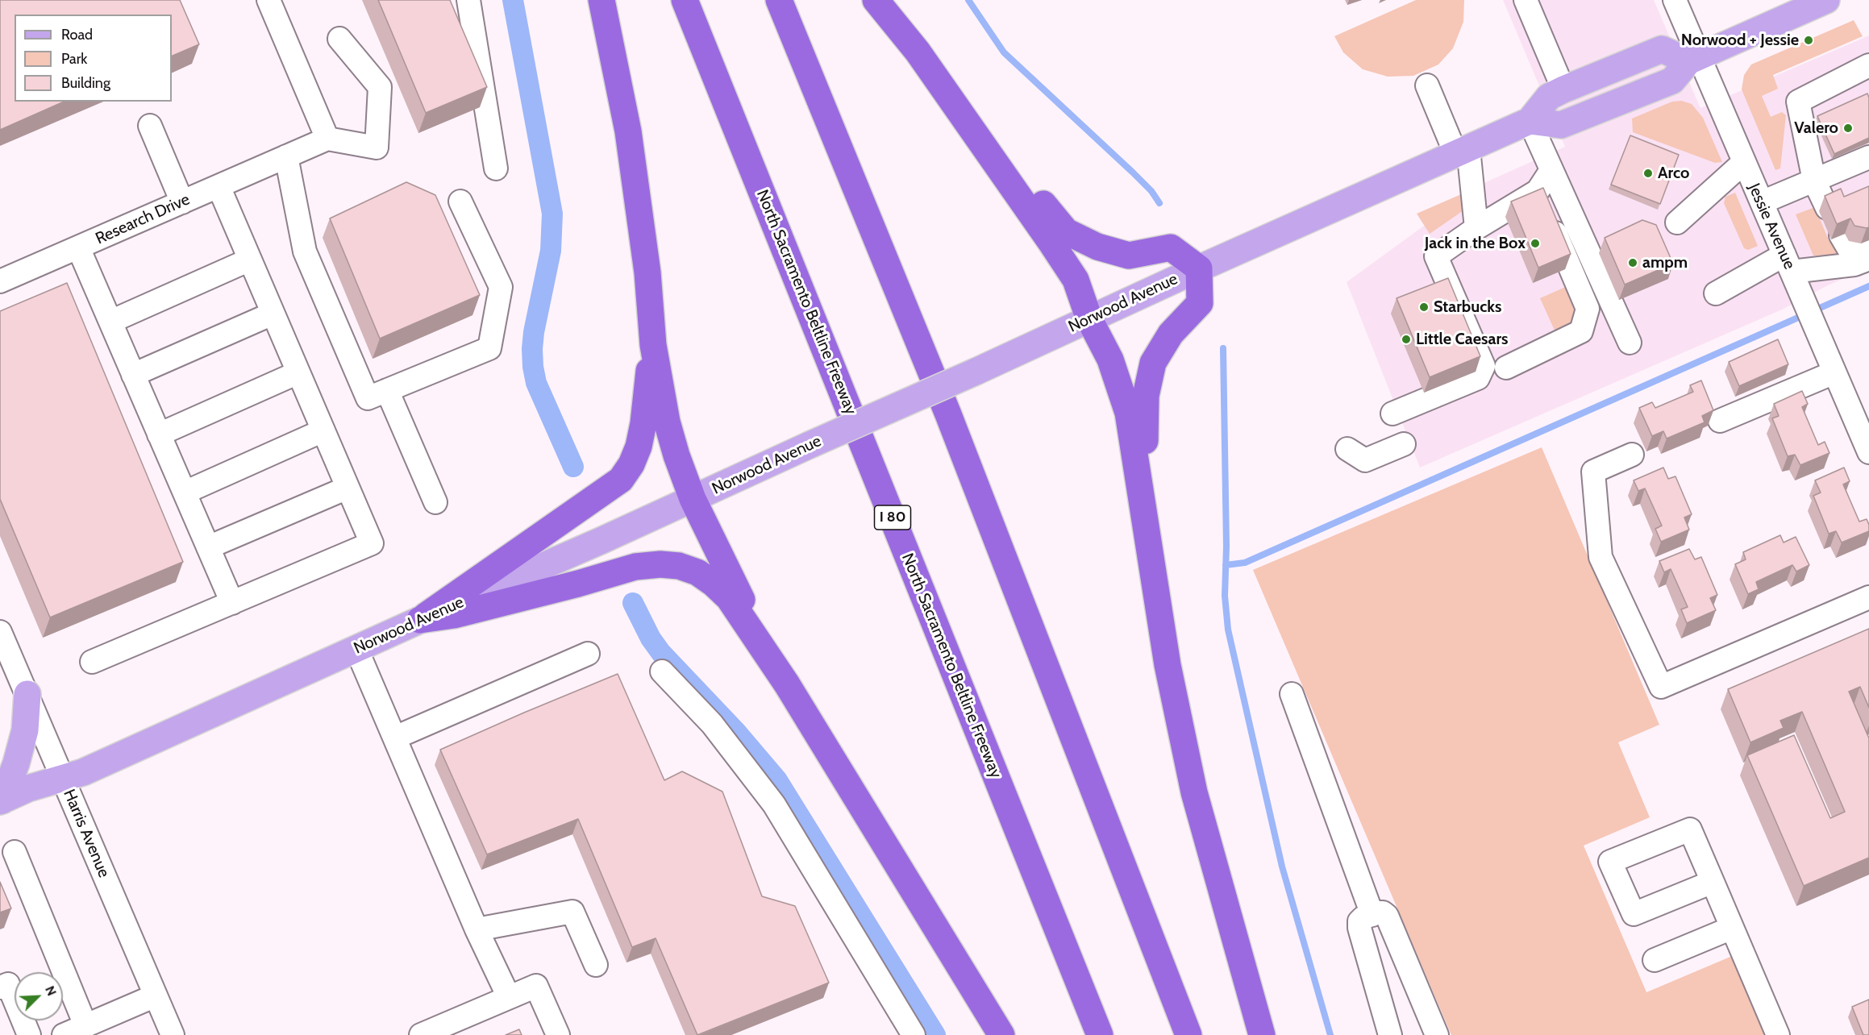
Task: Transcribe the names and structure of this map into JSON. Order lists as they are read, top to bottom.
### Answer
{
  "streets": {
    "highway": ["North Sacramento Beltline Freeway", "I 80"],
    "main road": ["Norwood Avenue"],
    "street": ["Research Drive", "Jessie Avenue", "Harris Avenue"]
  },
  "crossings": [
    ["Jessie Avenue", "Norwood Avenue"],
    ["Norwood Avenue", "Harris Avenue"]
  ],
  "places": [
    "Norwood + Jessie",
    "Valero",
    "Arco",
    "Jack in the Box",
    "ampm",
    "Starbucks",
    "Little Caesars"
  ],
  "legend": ["Road", "Park", "Building"],
  "north": "top right"
}
